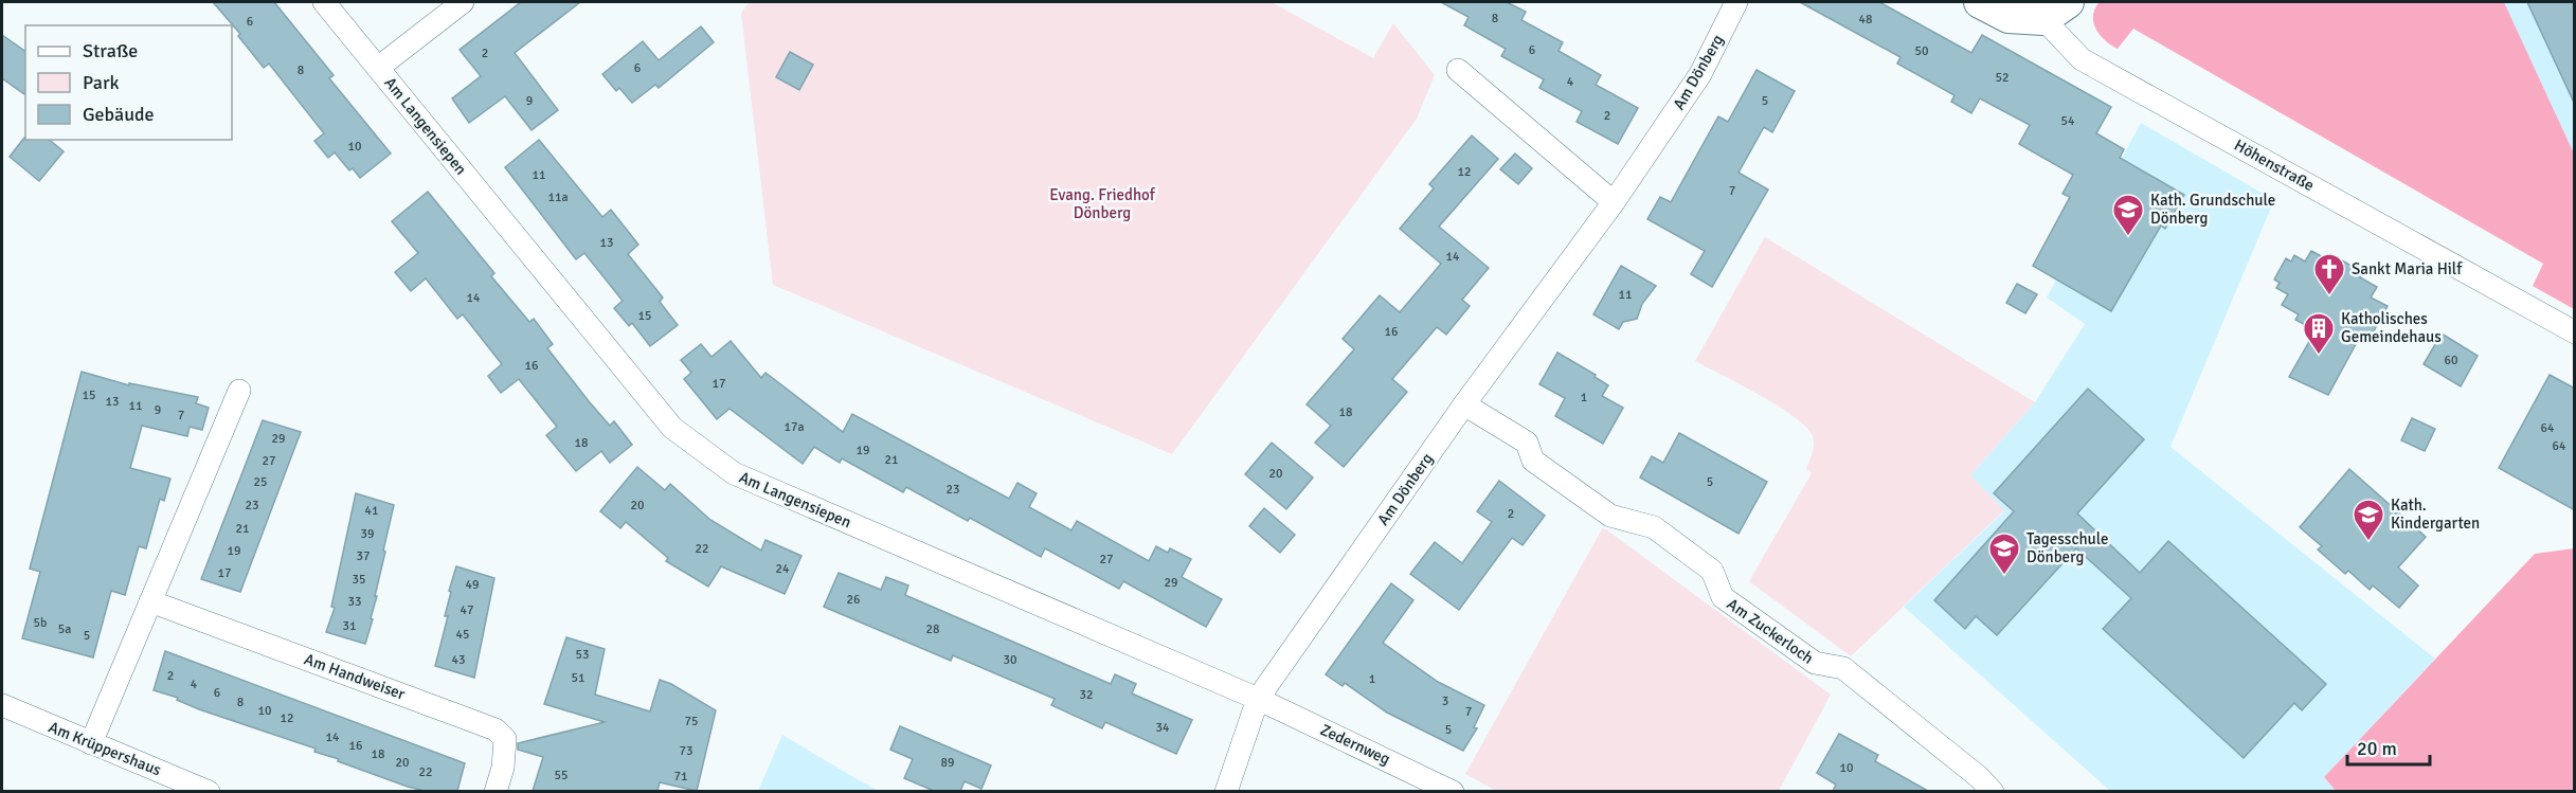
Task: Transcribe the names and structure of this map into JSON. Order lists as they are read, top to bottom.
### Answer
{
  "streets": {
    "street": [
      "Am Dönberg",
      "Am Langensiepen",
      "Höhenstraße",
      "Am Zuckerloch",
      "Am Handweiser",
      "Zedernweg",
      "Am Krüppershaus"
    ]
  },
  "crossings": [
    ["Am Dönberg", "Am Langensiepen"],
    ["Am Dönberg", "Am Zuckerloch"],
    ["Am Dönberg", "Zedernweg"],
    ["Am Langensiepen", "Zedernweg"]
  ],
  "parks": ["Evang. Friedhof Dönberg"],
  "places": {
    "school or university": ["Kath. Grundschule Dönberg", "Kath. Kindergarten", "Tagesschule Dönberg"],
    "church": ["Sankt Maria Hilf"],
    "building": ["Katholisches Gemeindehaus"]
  },
  "house_numbers": [
    "8",
    "48",
    "6",
    "6",
    "50",
    "2",
    "6",
    "8",
    "52",
    "4",
    "9",
    "5",
    "2",
    "54",
    "10",
    "12",
    "11",
    "7",
    "11a",
    "13",
    "14",
    "11",
    "14",
    "15",
    "16",
    "60",
    "16",
    "17",
    "15",
    "1",
    "13",
    "11",
    "9",
    "18",
    "7",
    "17a",
    "64",
    "29",
    "18",
    "64",
    "19",
    "21",
    "27",
    "20",
    "25",
    "5",
    "23",
    "23",
    "20",
    "41",
    "2",
    "21",
    "39",
    "22",
    "19",
    "37",
    "27",
    "24",
    "17",
    "35",
    "29",
    "49",
    "26",
    "33",
    "47",
    "5b",
    "31",
    "5a",
    "28",
    "45",
    "5",
    "53",
    "43",
    "30",
    "2",
    "51",
    "1",
    "4",
    "6",
    "32",
    "3",
    "8",
    "10",
    "7",
    "12",
    "75",
    "34",
    "5",
    "14",
    "16",
    "73",
    "18",
    "20",
    "89",
    "10",
    "22",
    "55",
    "71"
  ],
  "legend": ["Straße", "Park", "Gebäude"],
  "scale_bar": "20 m"
}
